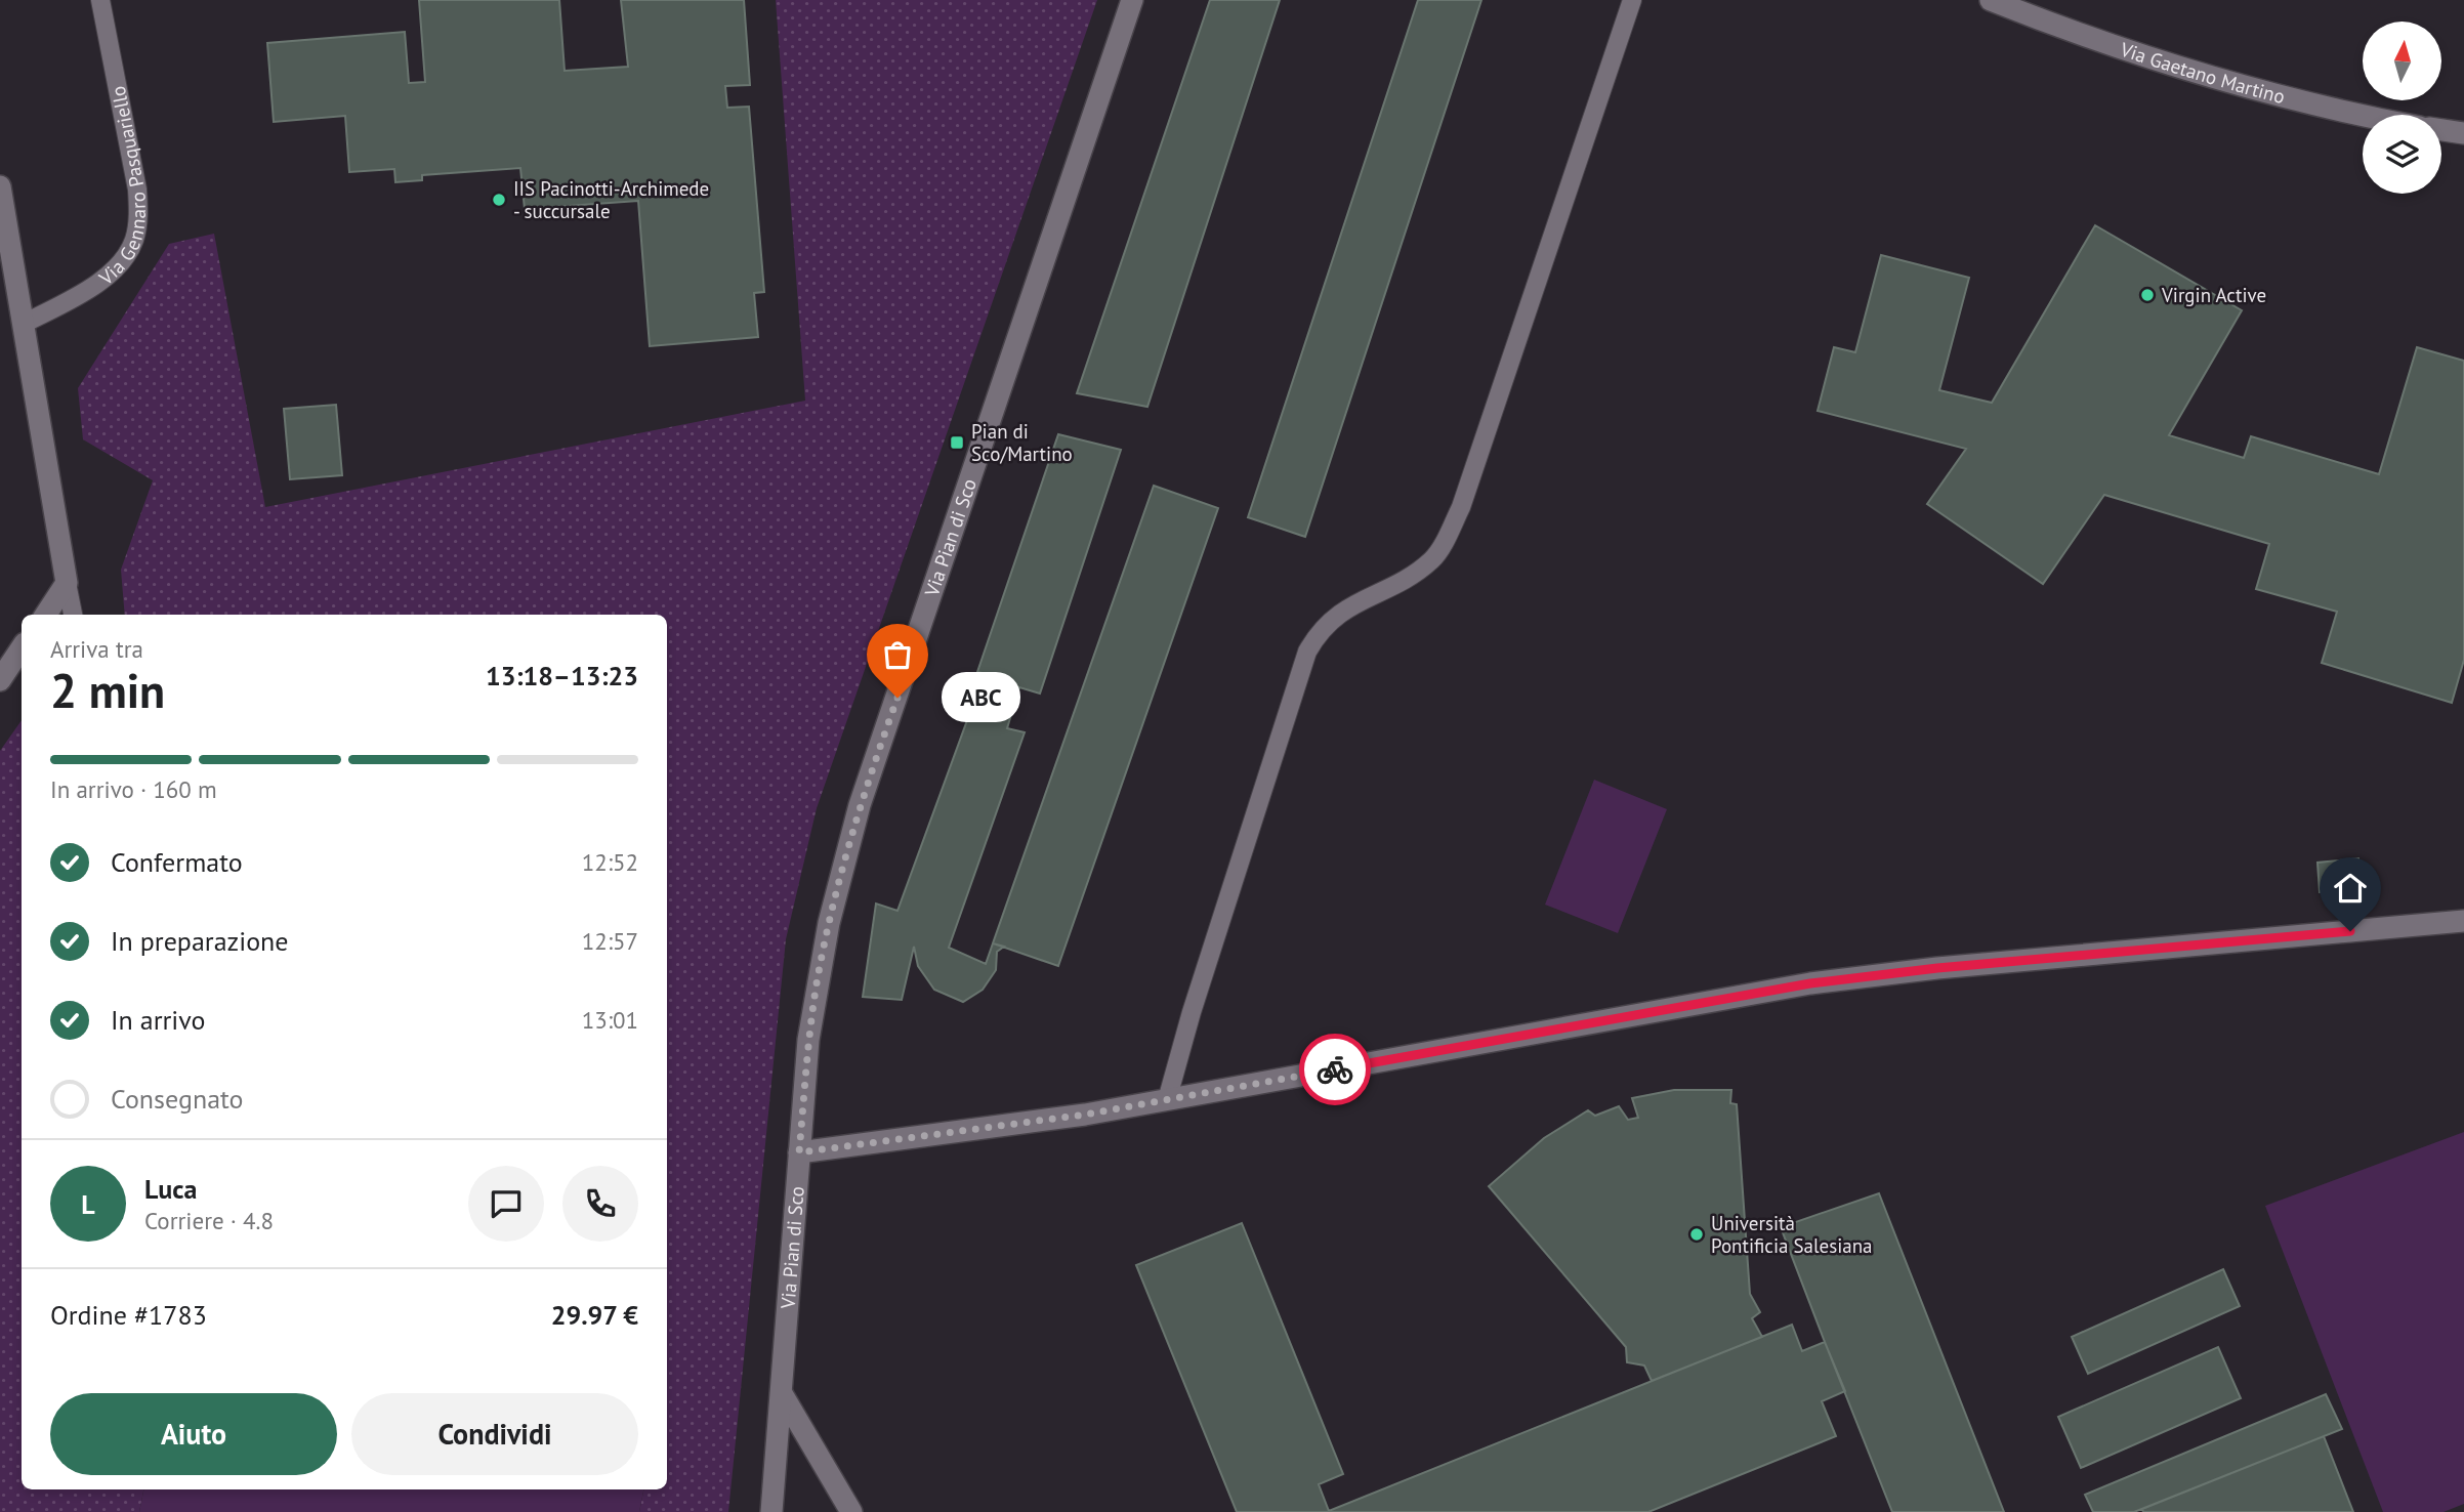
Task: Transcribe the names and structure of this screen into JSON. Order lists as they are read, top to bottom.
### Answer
{
  "streets": {
    "street": ["Via Gaetano Martino", "Via Pian di Sco"],
    "lane": ["Via Gennaro Pasquariello"]
  },
  "places": {
    "other": [
      "IIS Pacinotti-Archimede - succursale",
      "Virgin Active",
      "ABC",
      "Università Pontificia Salesiana"
    ],
    "transit": ["Pian di Sco/Martino"]
  },
  "north": "top",
  "page": {
    "heading": ["2 min", "Arriva tra", "13:18–13:23"],
    "panel": [
      "Luca",
      "Corriere · 4.8",
      "Ordine #1783",
      "29.97 €"
    ],
    "bubble": "ABC",
    "bar": "In arrivo · 160 m",
    "list": [
      ["Confermato", "12:52"],
      ["In preparazione", "12:57"],
      ["In arrivo", "13:01"],
      "Consegnato"
    ],
    "round": "L",
    "buttons": ["Aiuto", "Condividi"]
  }
}
